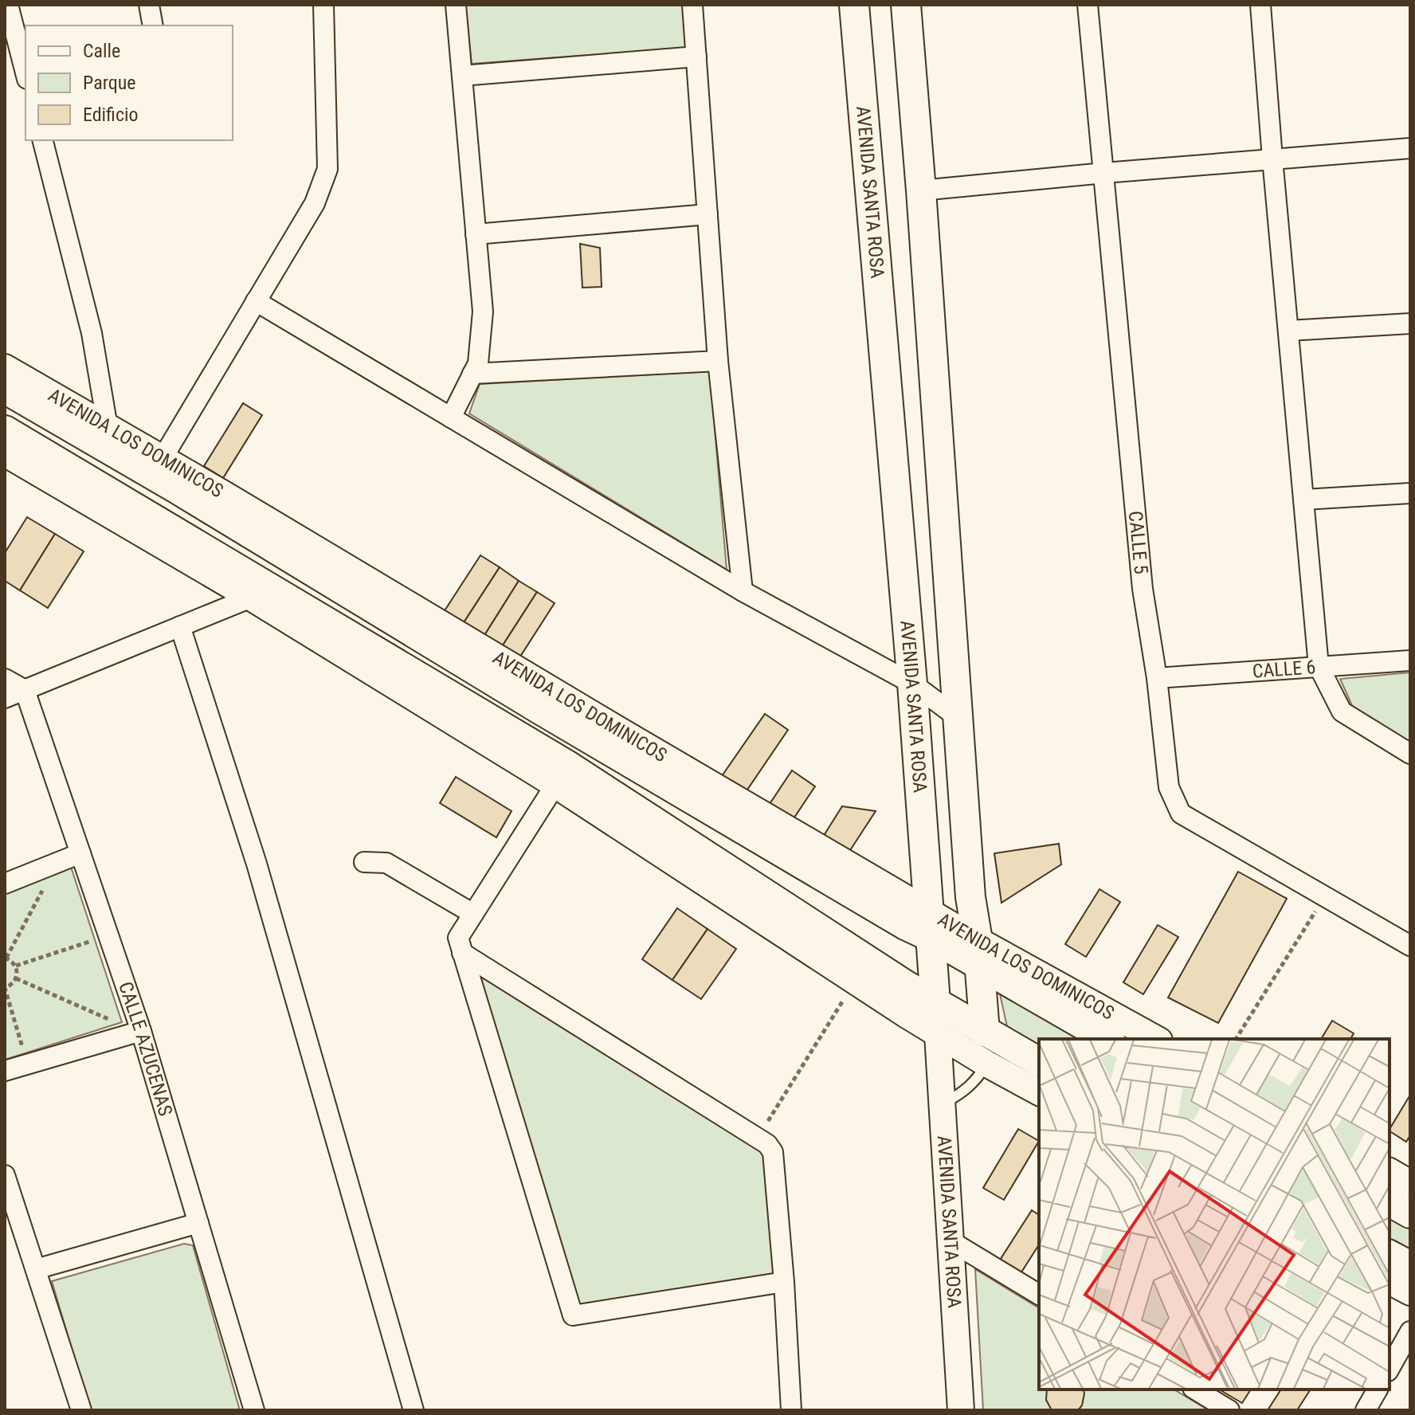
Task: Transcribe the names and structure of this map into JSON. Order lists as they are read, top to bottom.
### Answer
{
  "streets": {
    "main road": ["AVENIDA SANTA ROSA", "AVENIDA LOS DOMINICOS"],
    "street": ["CALLE 5", "CALLE 6", "CALLE AZUCENAS"]
  },
  "crossings": [
    ["AVENIDA SANTA ROSA", "AVENIDA LOS DOMINICOS"],
    ["CALLE 5", "CALLE 6"]
  ],
  "legend": ["Calle", "Parque", "Edificio"]
}
